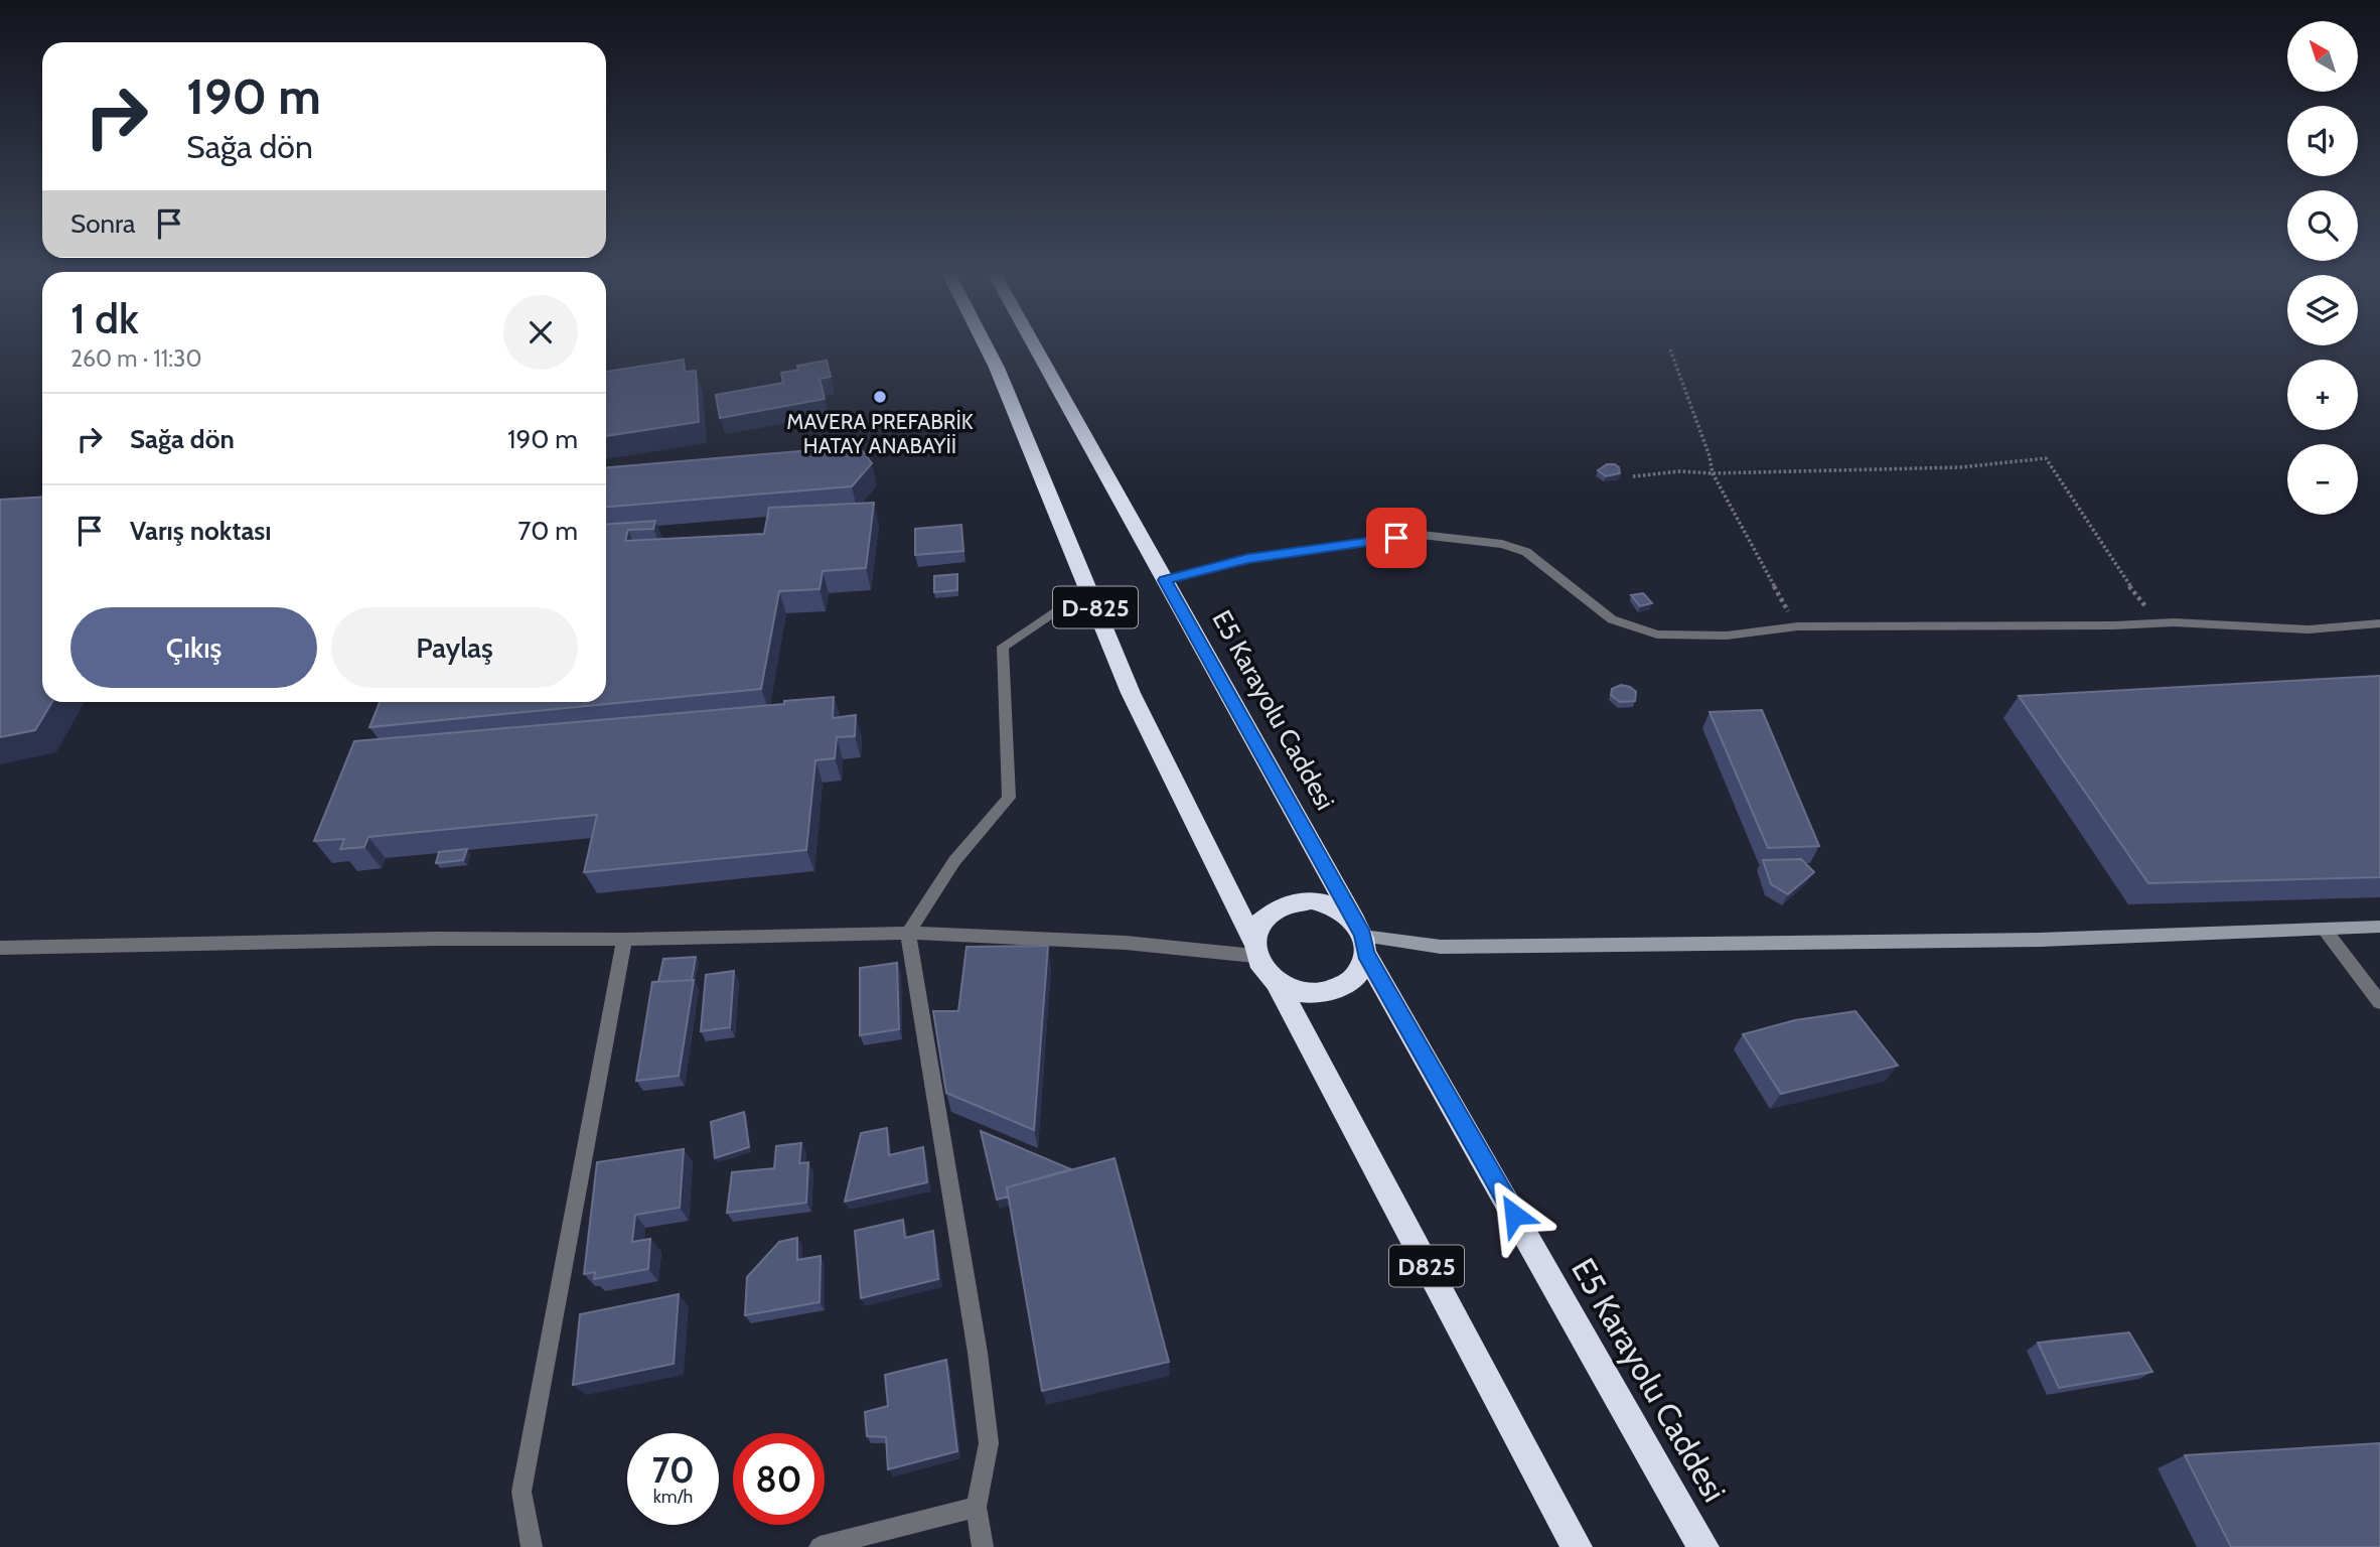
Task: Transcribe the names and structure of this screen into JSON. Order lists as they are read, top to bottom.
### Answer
{
  "streets": {
    "highway": ["D-825", "E5 Karayolu Caddesi", "D825"]
  },
  "crossings": [
    ["D-825", "E5 Karayolu Caddesi"],
    ["D-825", "D825"],
    ["E5 Karayolu Caddesi", "D825"]
  ],
  "places": ["MAVERA PREFABRİK HATAY ANABAYİİ"],
  "north": "top left",
  "page": {
    "map_buttons": ["+", "−"],
    "turn": ["190 m", "Sağa dön"],
    "then": "Sonra",
    "heading": ["1 dk", "260 m · 11:30"],
    "list": [
      {
        "name": "Sağa dön",
        "value": "190 m"
      },
      {
        "name": "Varış noktası",
        "value": "70 m"
      }
    ],
    "buttons": ["Çıkış", "Paylaş"],
    "speed": "70 km/h",
    "limit": "80"
  }
}
